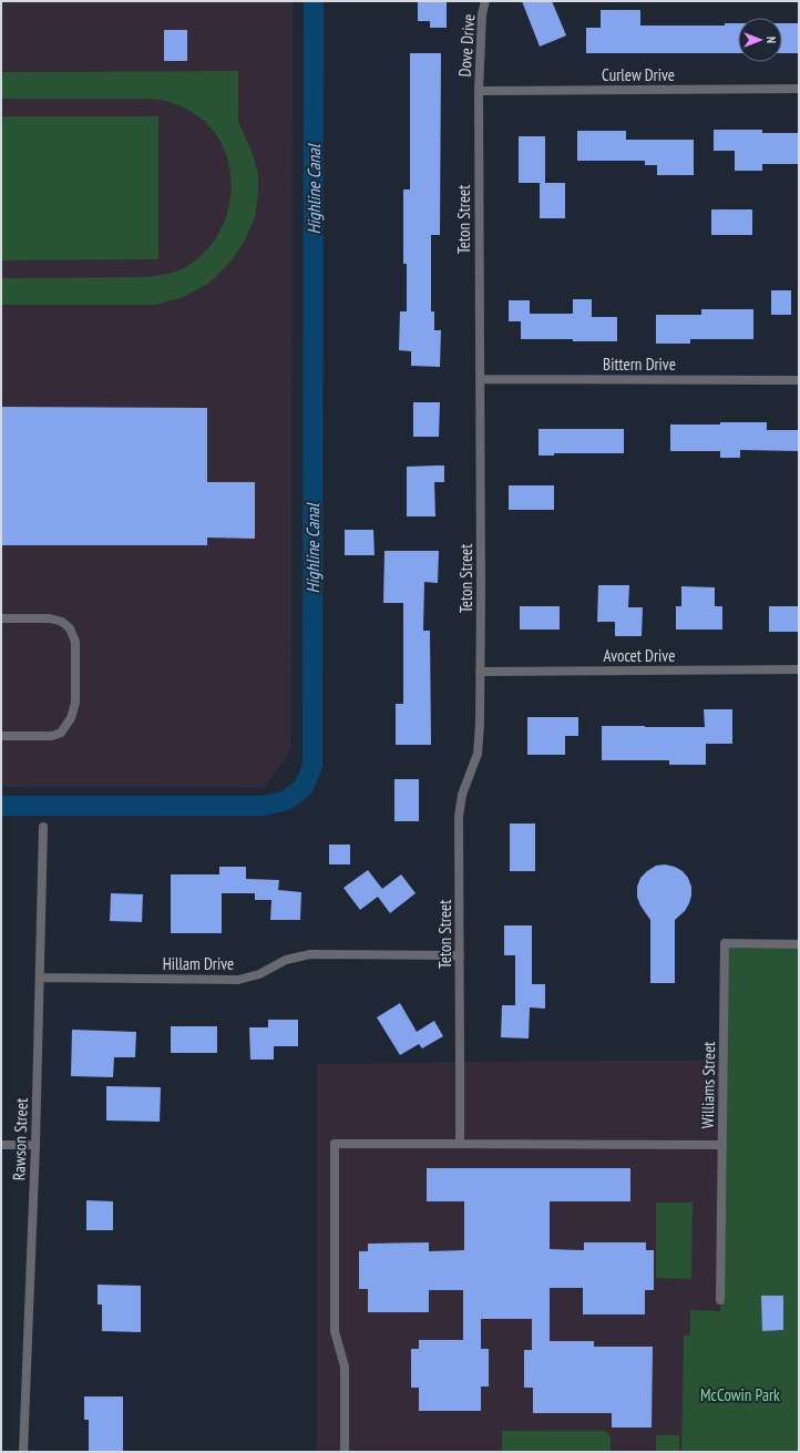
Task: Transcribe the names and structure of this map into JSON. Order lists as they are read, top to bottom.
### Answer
{
  "streets": {
    "street": [
      "Dove Drive",
      "Curlew Drive",
      "Teton Street",
      "Bittern Drive",
      "Avocet Drive",
      "Hillam Drive",
      "Williams Street",
      "Rawson Street"
    ]
  },
  "crossings": [
    ["Dove Drive", "Curlew Drive"],
    ["Dove Drive", "Teton Street"],
    ["Curlew Drive", "Teton Street"],
    ["Teton Street", "Bittern Drive"],
    ["Teton Street", "Avocet Drive"],
    ["Teton Street", "Hillam Drive"],
    ["Hillam Drive", "Rawson Street"]
  ],
  "water": ["Highline Canal"],
  "parks": ["McCowin Park"],
  "north": "right"
}
